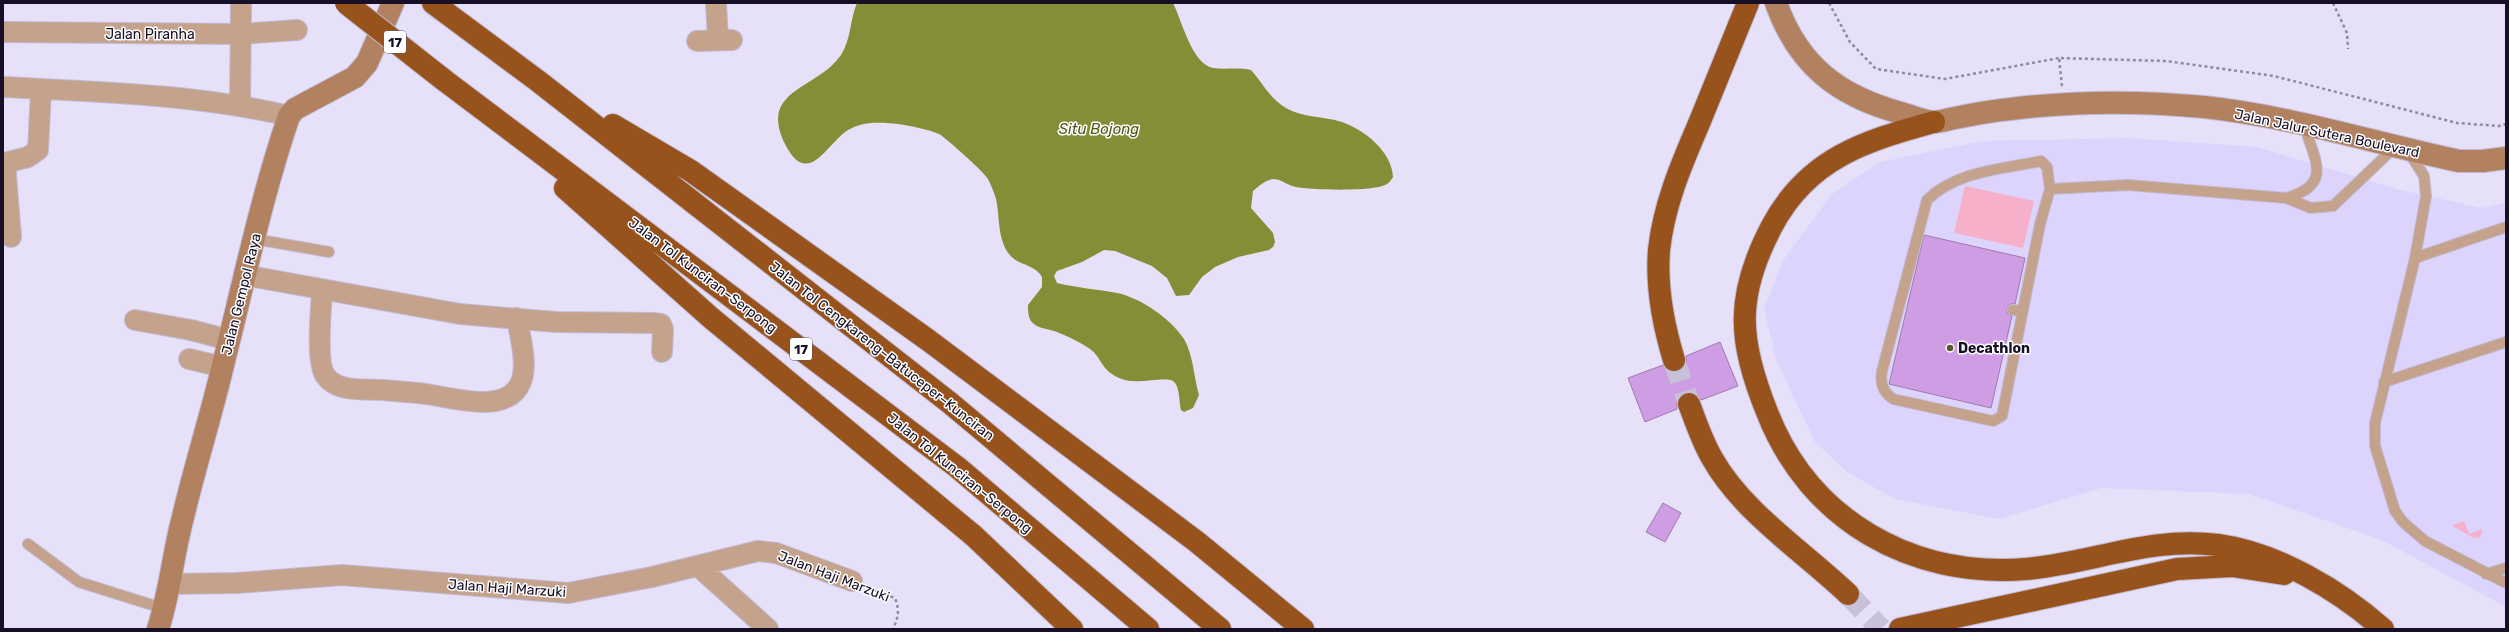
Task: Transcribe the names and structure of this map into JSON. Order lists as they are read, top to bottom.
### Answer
{
  "streets": {
    "highway": ["17", "Jalan Tol Kunciran–Serpong", "Jalan Tol Cengkareng–Batuceper–Kunciran"],
    "main road": ["Jalan Jalur Sutera Boulevard", "Jalan Gempol Raya"],
    "street": ["Jalan Piranha", "Jalan Haji Marzuki"]
  },
  "crossings": [
    ["Jalan Gempol Raya", "Jalan Haji Marzuki"]
  ],
  "water": ["Situ Bojong"],
  "places": ["Decathlon"]
}
